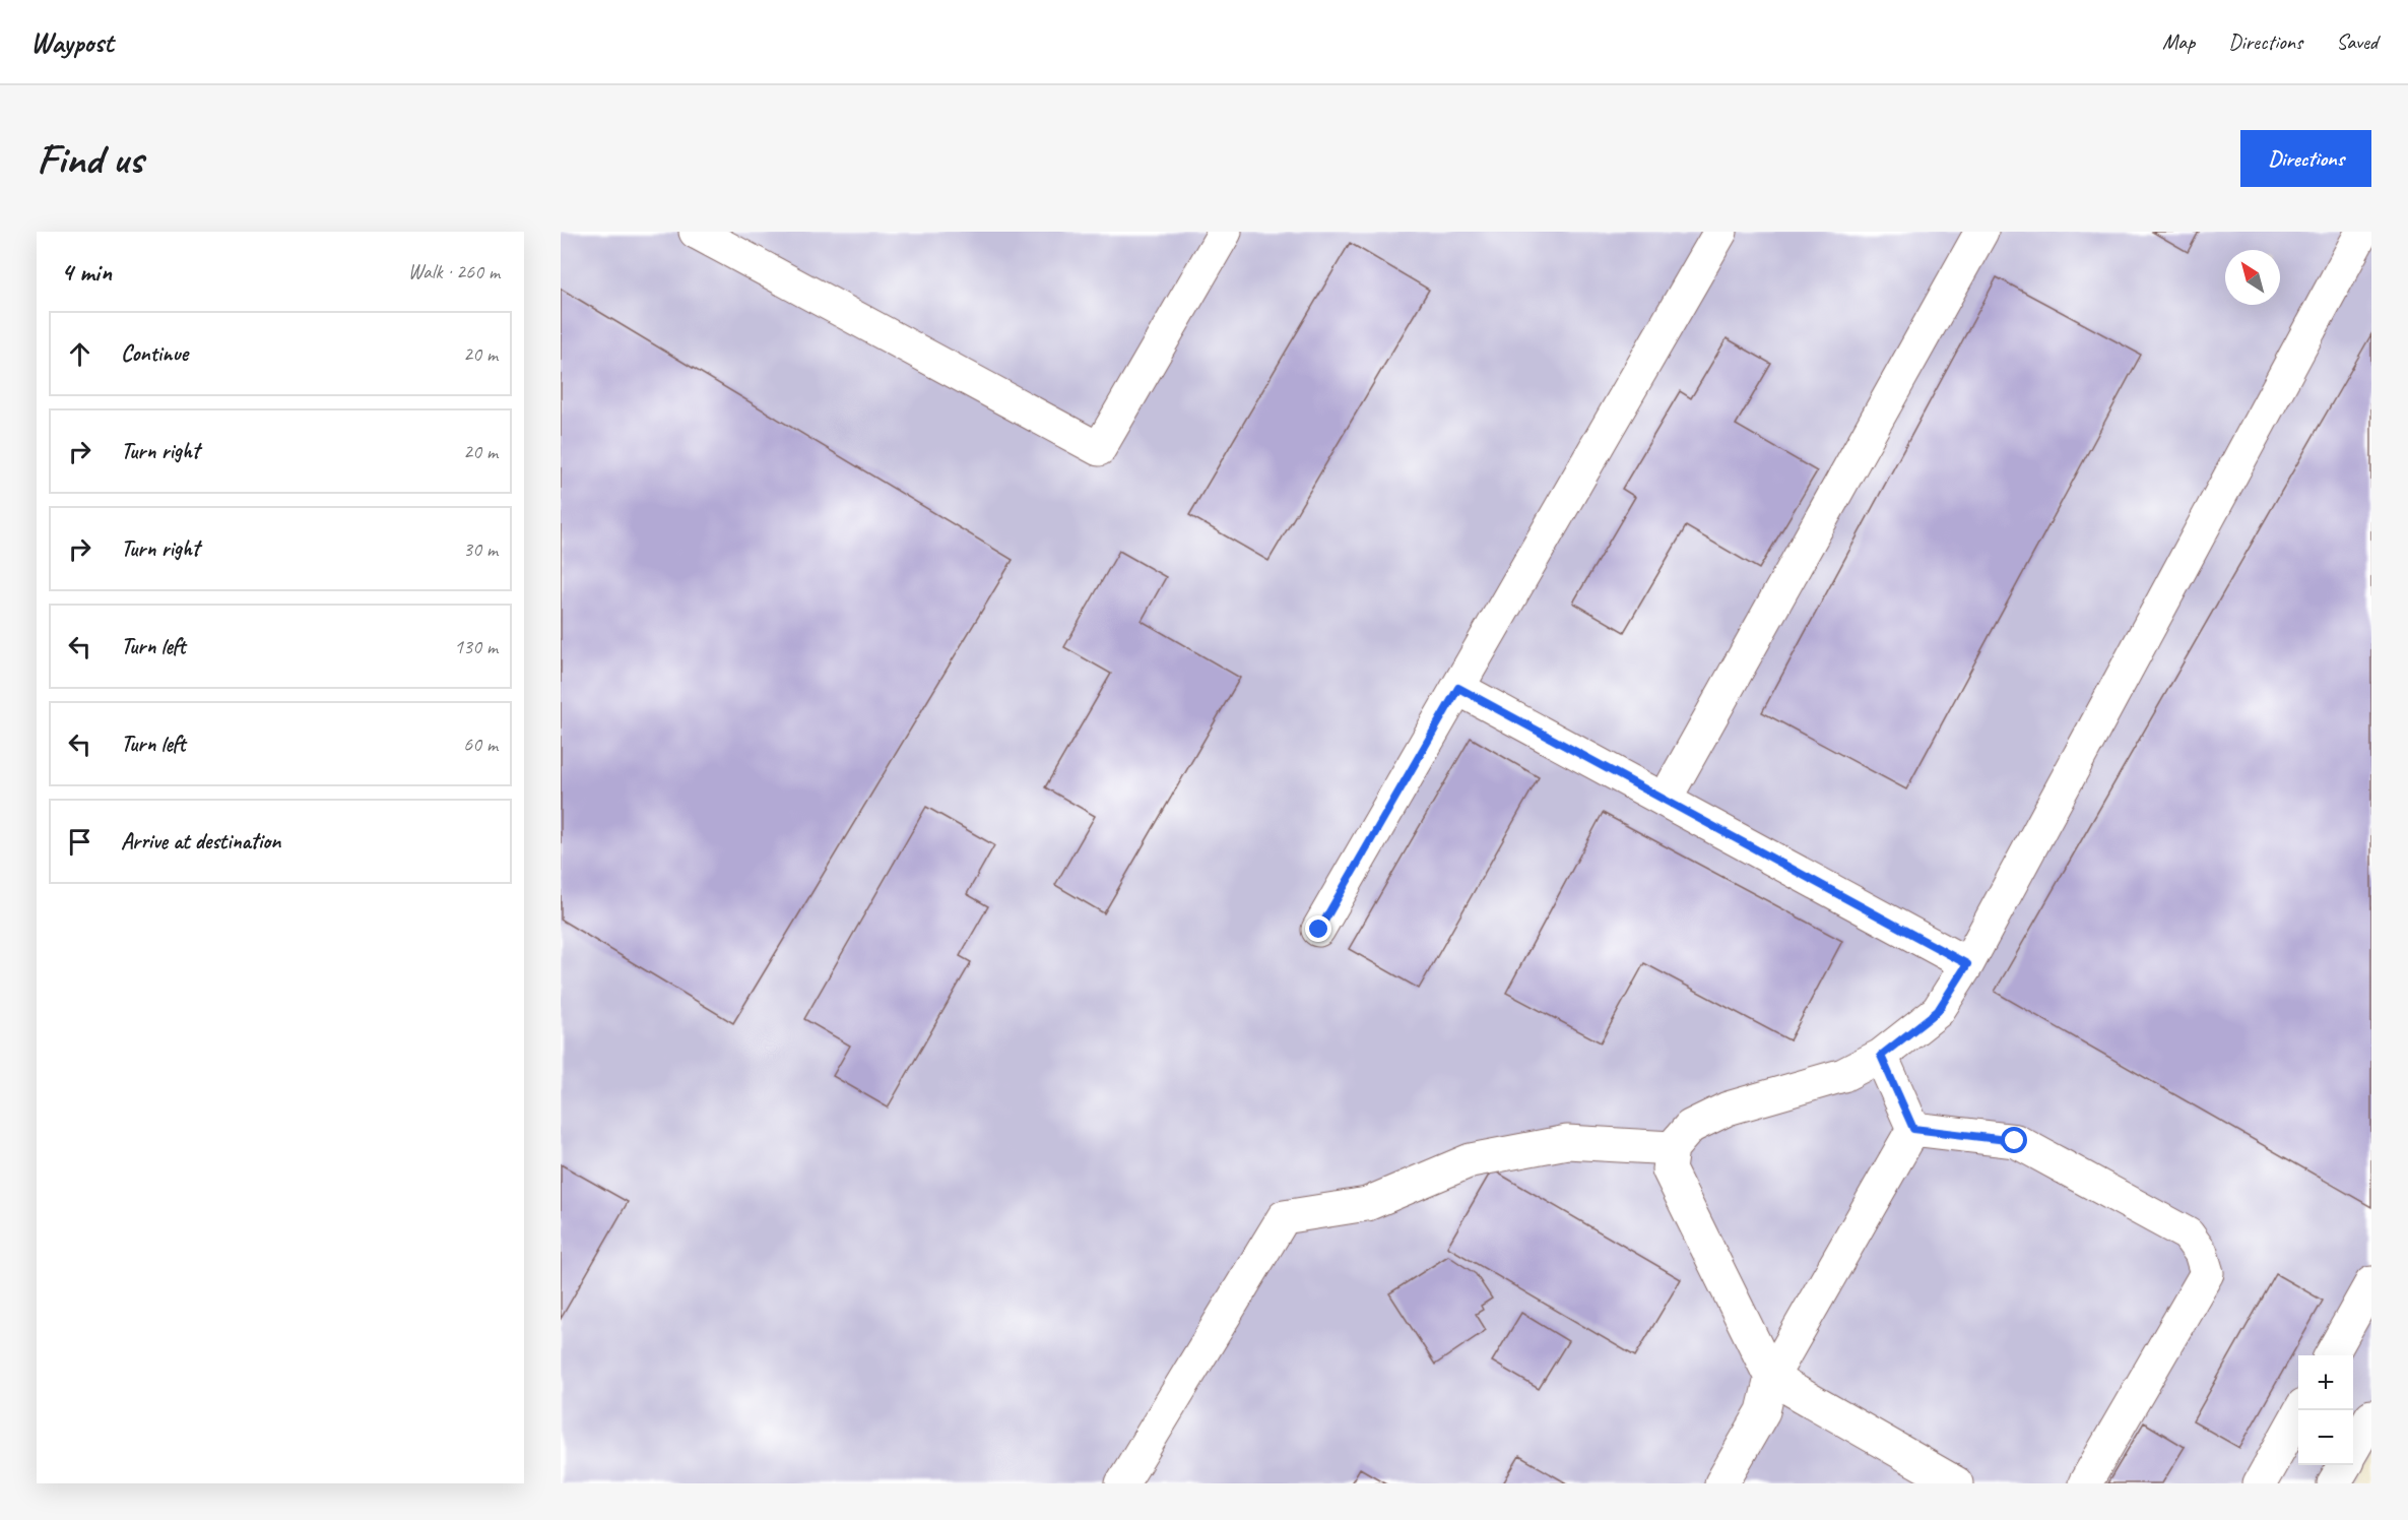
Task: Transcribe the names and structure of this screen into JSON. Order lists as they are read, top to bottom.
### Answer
{
  "north": "top left",
  "page": {
    "header": "Waypost",
    "nav": ["Map", "Directions", "Saved"],
    "buttons": "Directions",
    "title": "Find us",
    "heading": ["4 min", "Walk · 260 m"],
    "list": [
      ["Continue", "20 m"],
      ["Turn right", "20 m"],
      ["Turn right", "30 m"],
      ["Turn left", "130 m"],
      ["Turn left", "60 m"],
      "Arrive at destination"
    ],
    "map_buttons": ["+", "−"]
  }
}
